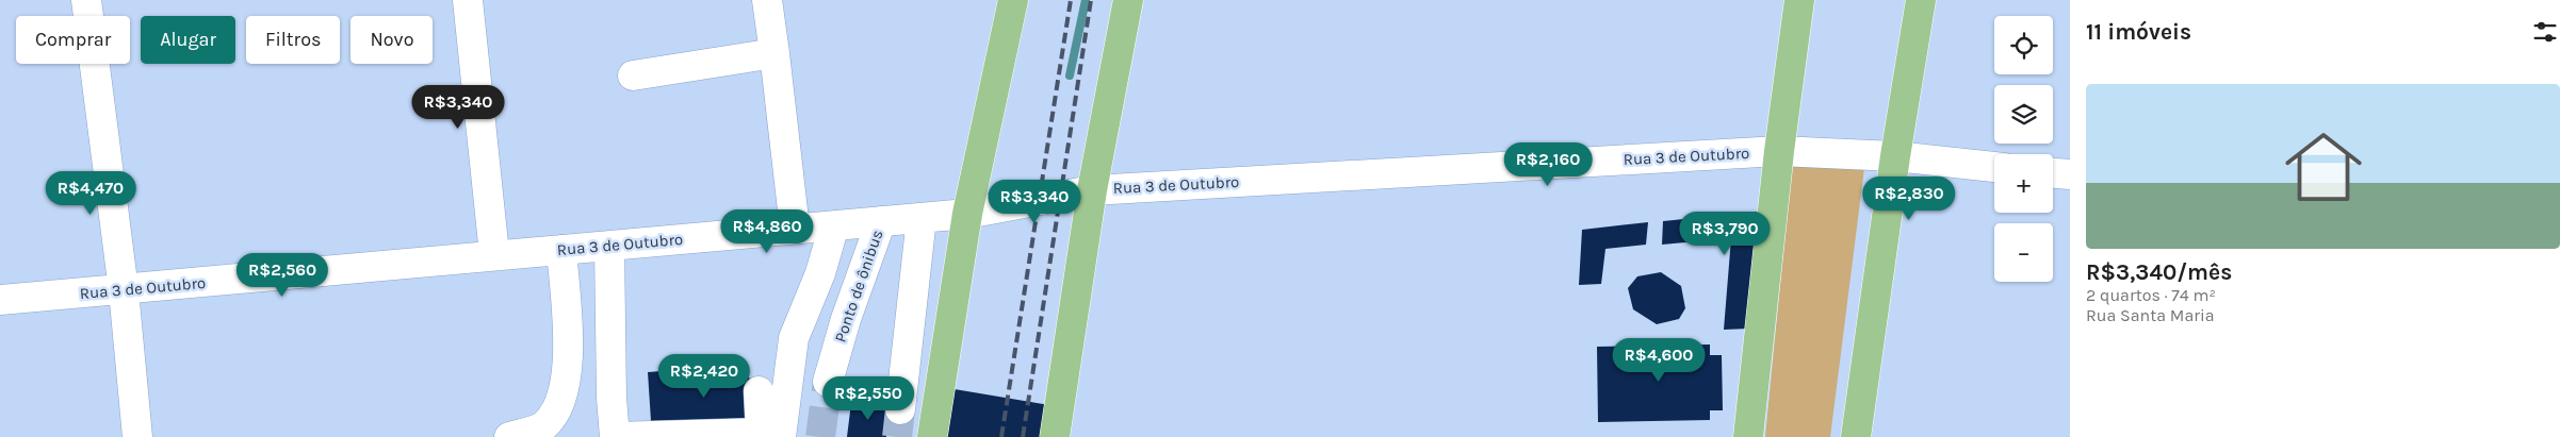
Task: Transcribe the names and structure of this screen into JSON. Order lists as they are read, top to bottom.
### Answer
{
  "streets": {
    "street": ["Rua 3 de Outubro", "Ponto de ônibus"]
  },
  "crossings": [
    ["Rua 3 de Outubro", "Ponto de ônibus"]
  ],
  "page": {
    "heading": "11 imóveis",
    "map_buttons": ["+", "−"],
    "chip": [
      "Comprar",
      "Alugar",
      "Filtros",
      "Novo"
    ],
    "list": [
      {
        "name": "R$3,340/mês",
        "note": "2 quartos · 74 m² · Rua Santa Maria"
      }
    ],
    "price": [
      "R$3,340",
      "R$2,160",
      "R$4,470",
      "R$2,830",
      "R$3,340",
      "R$4,860",
      "R$3,790",
      "R$2,560",
      "R$4,600",
      "R$2,420",
      "R$2,550"
    ]
  }
}
